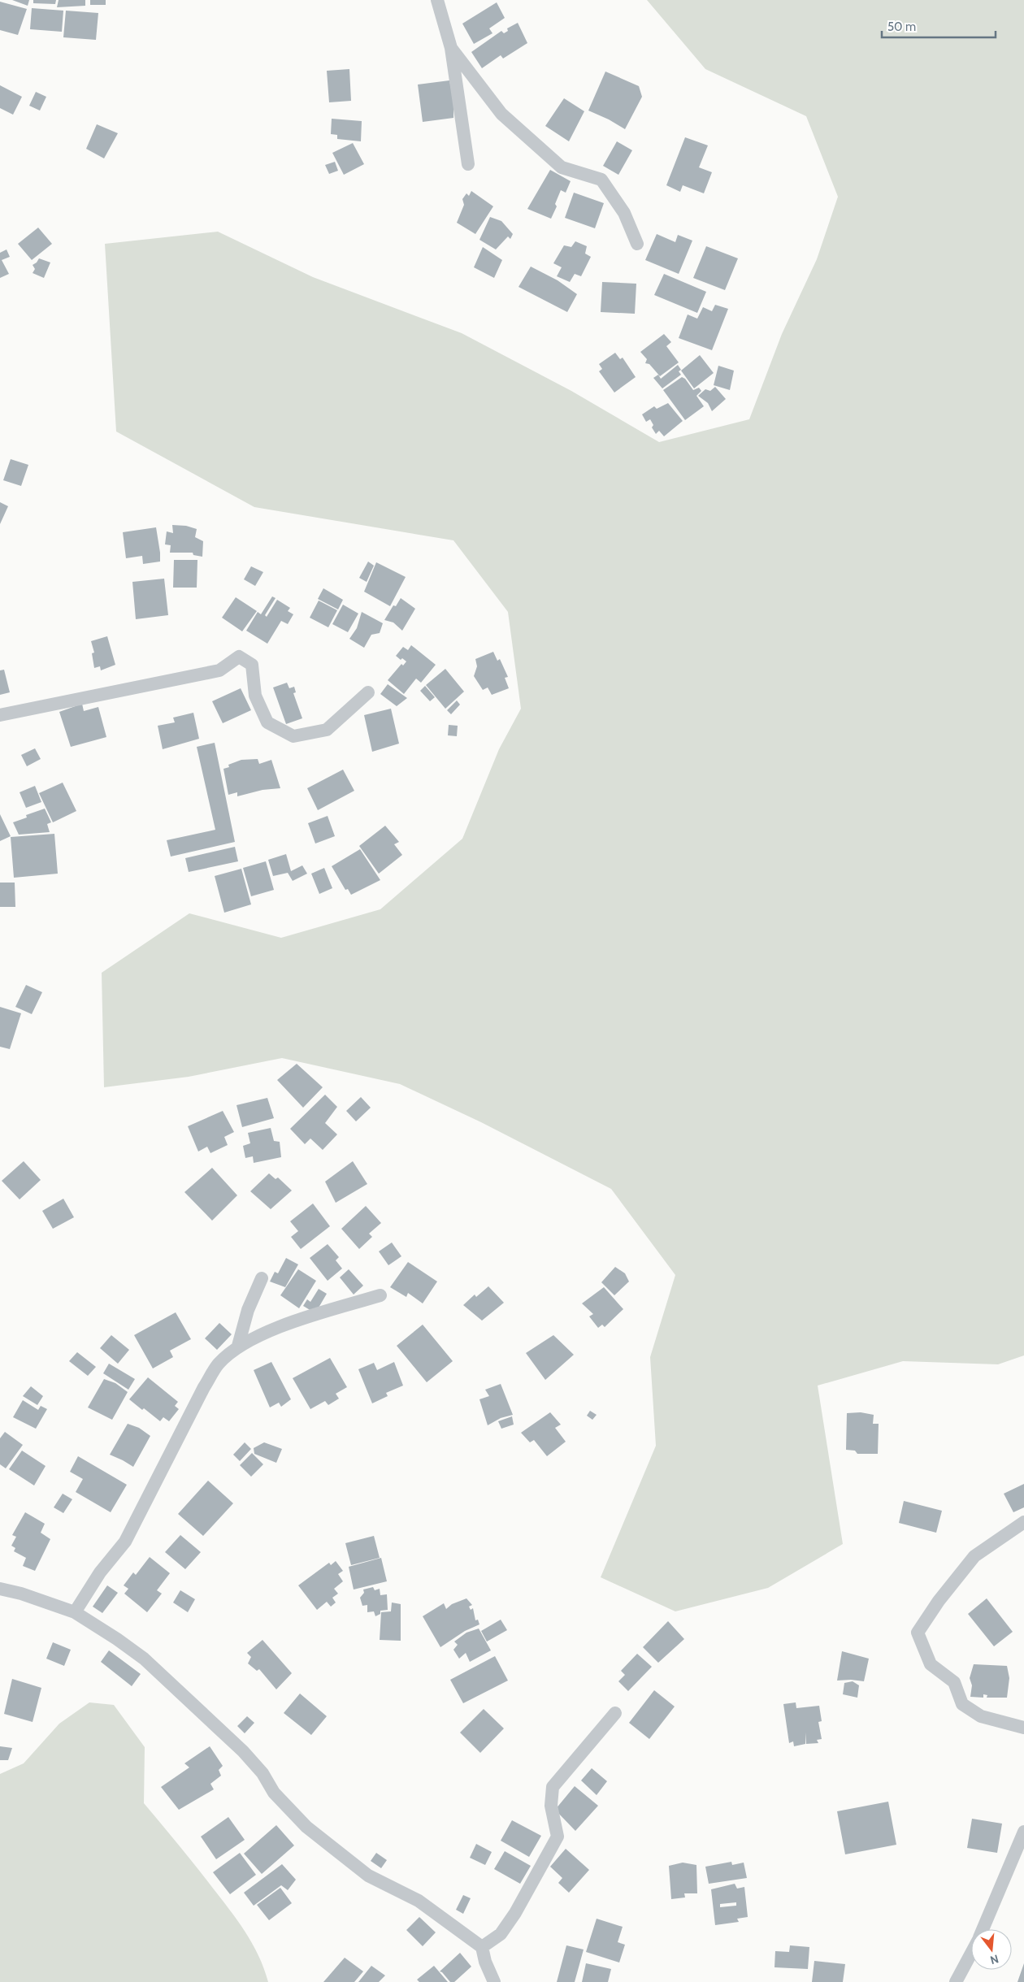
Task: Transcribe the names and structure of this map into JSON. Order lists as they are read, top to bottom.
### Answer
{
  "scale_bar": "50 m",
  "north": "bottom"
}
